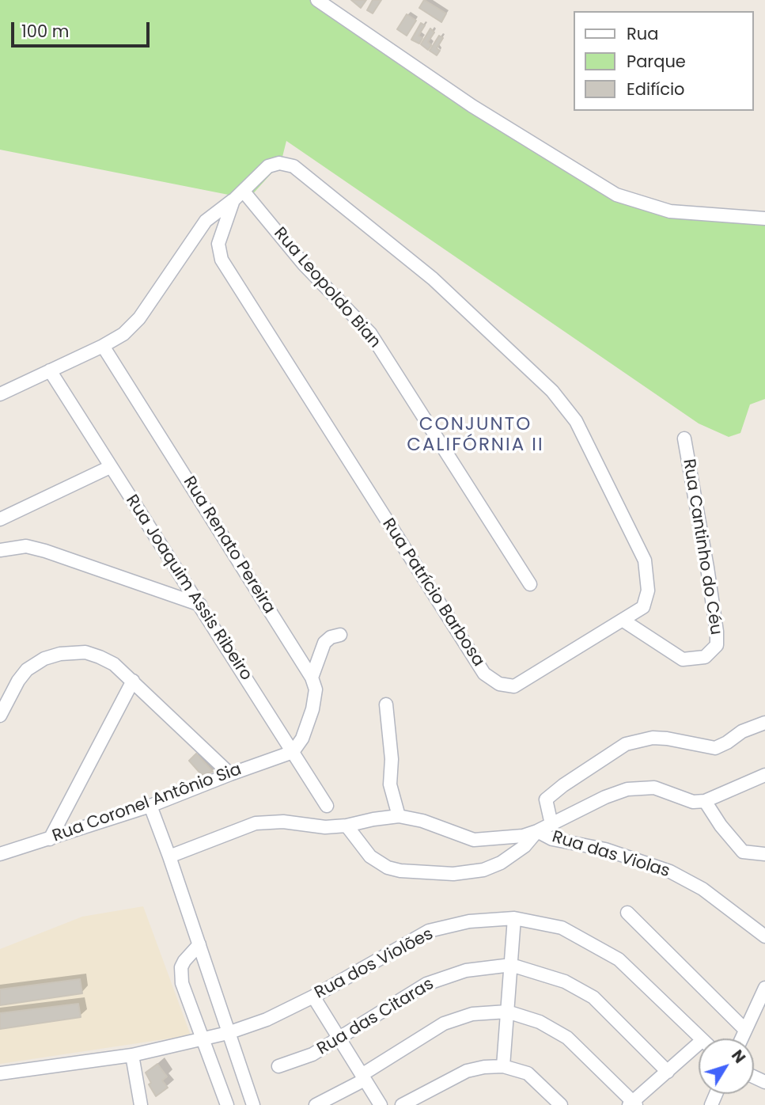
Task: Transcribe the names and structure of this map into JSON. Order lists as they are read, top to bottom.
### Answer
{
  "streets": {
    "street": [
      "Rua Leopoldo Bian",
      "Rua Renato Pereira",
      "Rua Cantinho do Céu",
      "Rua Joaquim Assis Ribeiro",
      "Rua Patrício Barbosa",
      "Rua Coronel Antônio Sia",
      "Rua das Violas",
      "Rua dos Violões",
      "Rua das Citaras"
    ]
  },
  "crossings": [
    ["Rua Leopoldo Bian", "Rua Patrício Barbosa"],
    ["Rua Renato Pereira", "Rua Joaquim Assis Ribeiro"],
    ["Rua Renato Pereira", "Rua Coronel Antônio Sia"],
    ["Rua Cantinho do Céu", "Rua Patrício Barbosa"],
    ["Rua Joaquim Assis Ribeiro", "Rua Coronel Antônio Sia"]
  ],
  "districts": ["CONJUNTO CALIFÓRNIA II"],
  "legend": ["Rua", "Parque", "Edifício"],
  "scale_bar": "100 m",
  "north": "top right"
}
